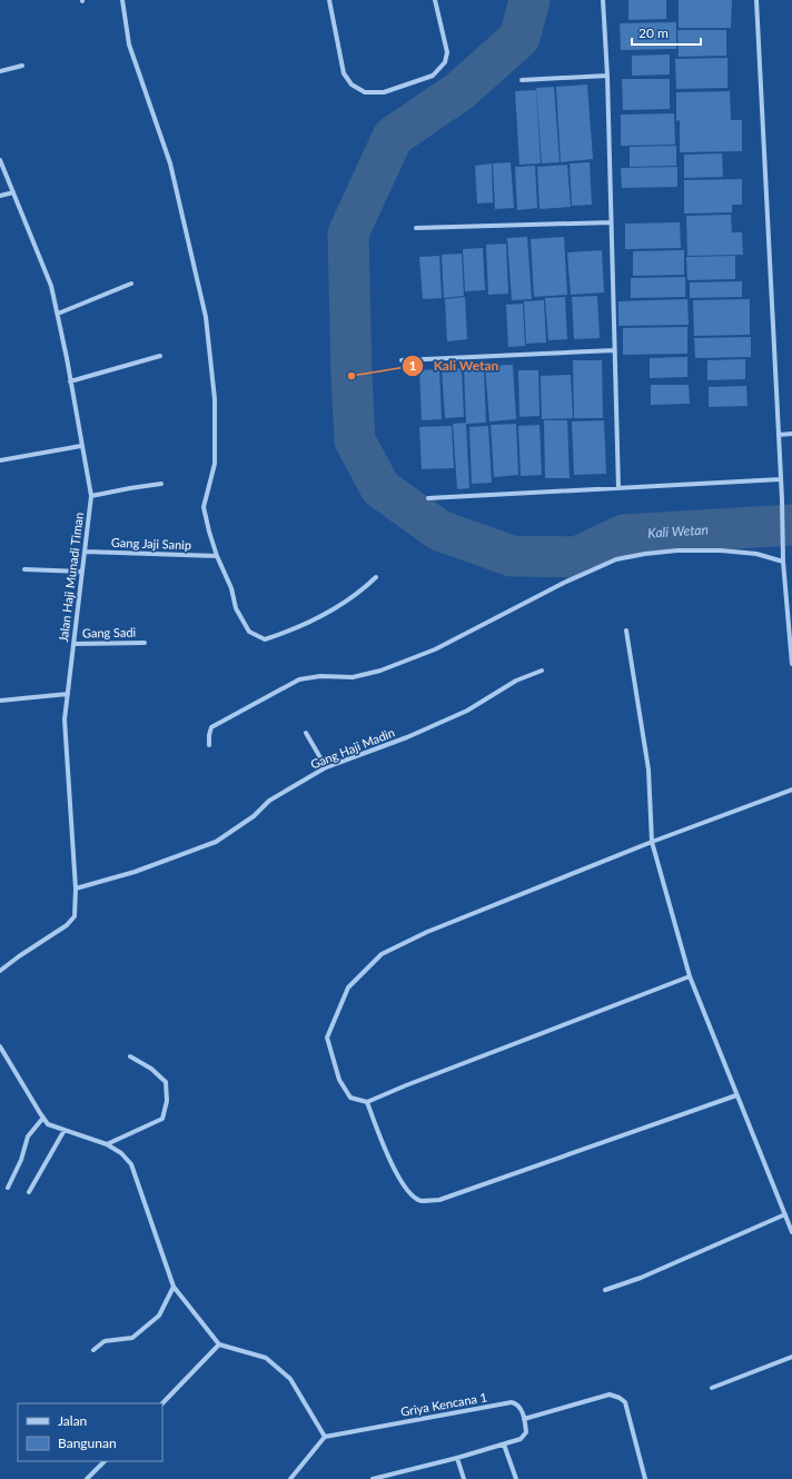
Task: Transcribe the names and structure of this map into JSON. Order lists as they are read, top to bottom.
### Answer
{
  "streets": {
    "street": [
      "Gang Jaji Sanip",
      "Jalan Haji Munadi Timan",
      "Gang Sadi",
      "Gang Haji Madin",
      "Griya Kencana 1"
    ]
  },
  "crossings": [
    ["Gang Jaji Sanip", "Jalan Haji Munadi Timan"],
    ["Jalan Haji Munadi Timan", "Gang Sadi"],
    ["Jalan Haji Munadi Timan", "Gang Haji Madin"]
  ],
  "water": ["Kali Wetan"],
  "places": ["Kali Wetan"],
  "legend": ["Jalan", "Bangunan"],
  "scale_bar": "20 m"
}
